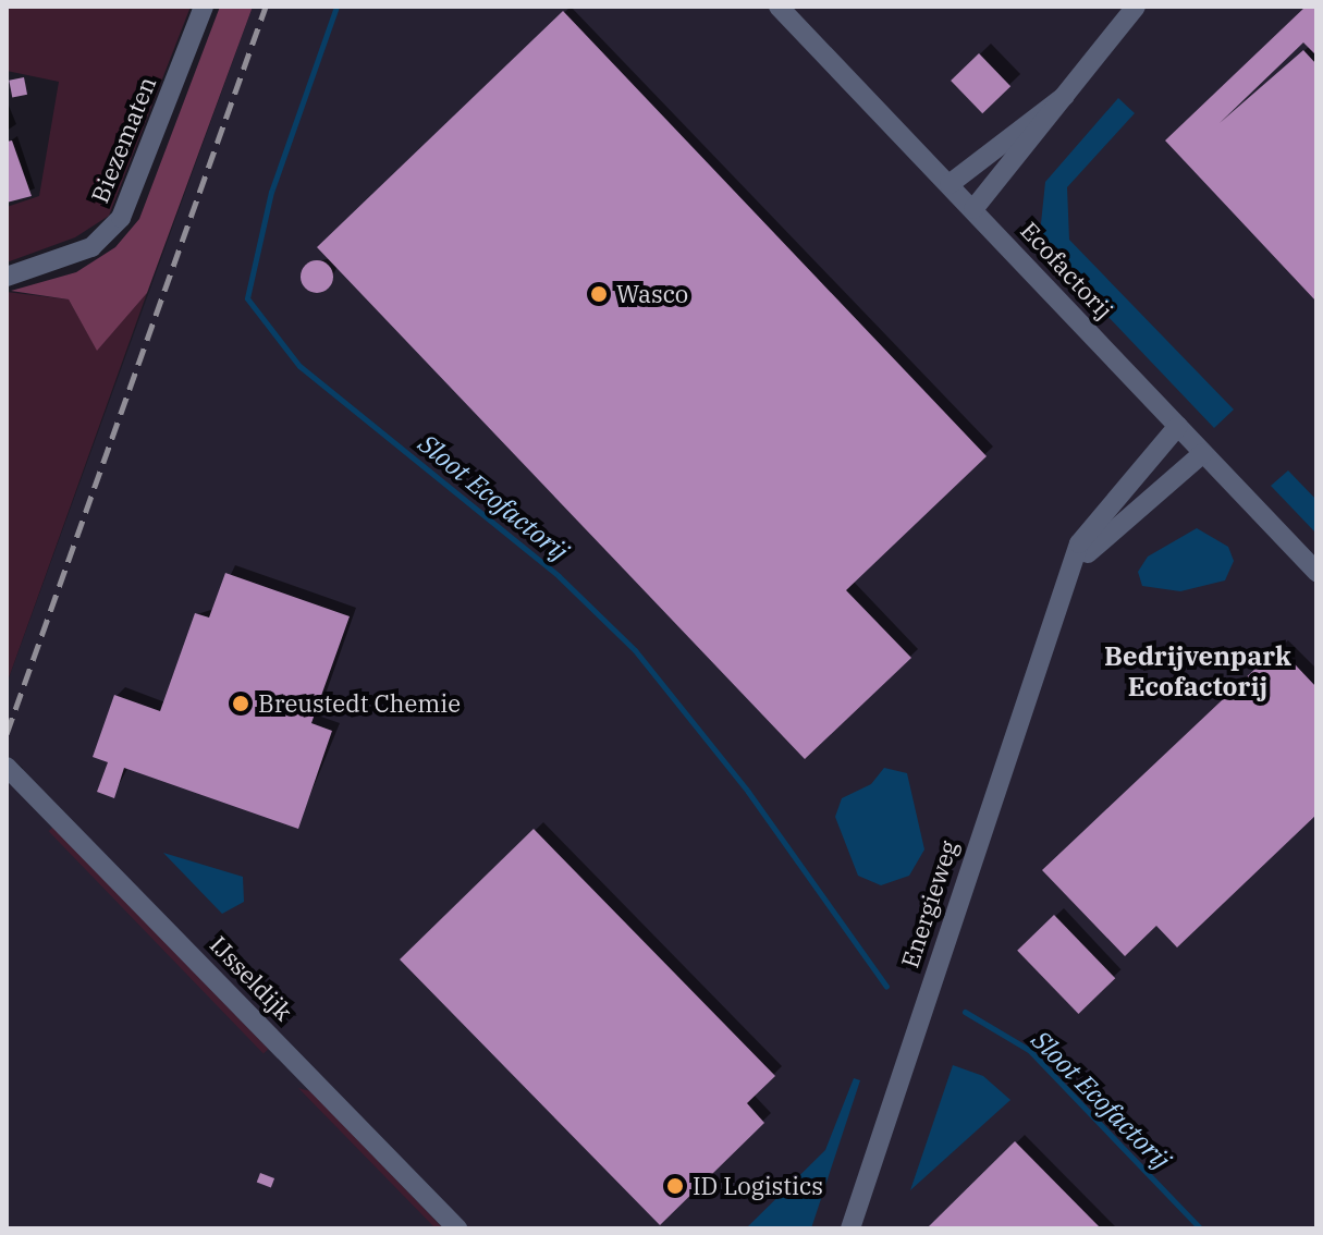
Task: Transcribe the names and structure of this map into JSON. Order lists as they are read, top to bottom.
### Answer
{
  "streets": {
    "street": [
      "Biezematen",
      "Ecofactorij",
      "Energieweg",
      "IJsseldijk"
    ]
  },
  "crossings": [
    ["Ecofactorij", "Energieweg"]
  ],
  "districts": ["Bedrijvenpark Ecofactorij"],
  "water": ["Sloot Ecofactorij"],
  "places": ["Wasco", "Breustedt Chemie", "ID Logistics"]
}
